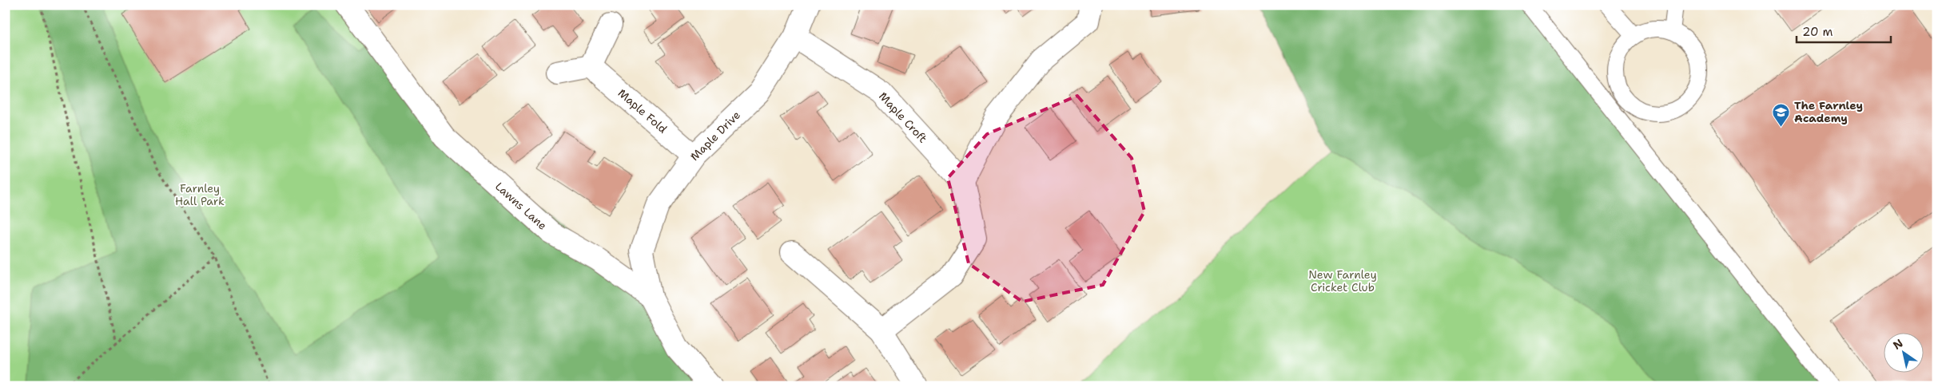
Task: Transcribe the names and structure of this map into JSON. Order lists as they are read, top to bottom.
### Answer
{
  "streets": {
    "street": [
      "Maple Fold",
      "Maple Croft",
      "Maple Drive",
      "Lawns Lane"
    ]
  },
  "crossings": [
    ["Maple Fold", "Maple Drive"],
    ["Maple Croft", "Maple Drive"],
    ["Maple Drive", "Lawns Lane"]
  ],
  "parks": ["Farnley Hall Park", "New Farnley Cricket Club"],
  "places": {
    "school or university": ["The Farnley Academy"]
  },
  "scale_bar": "20 m",
  "north": "top left"
}
